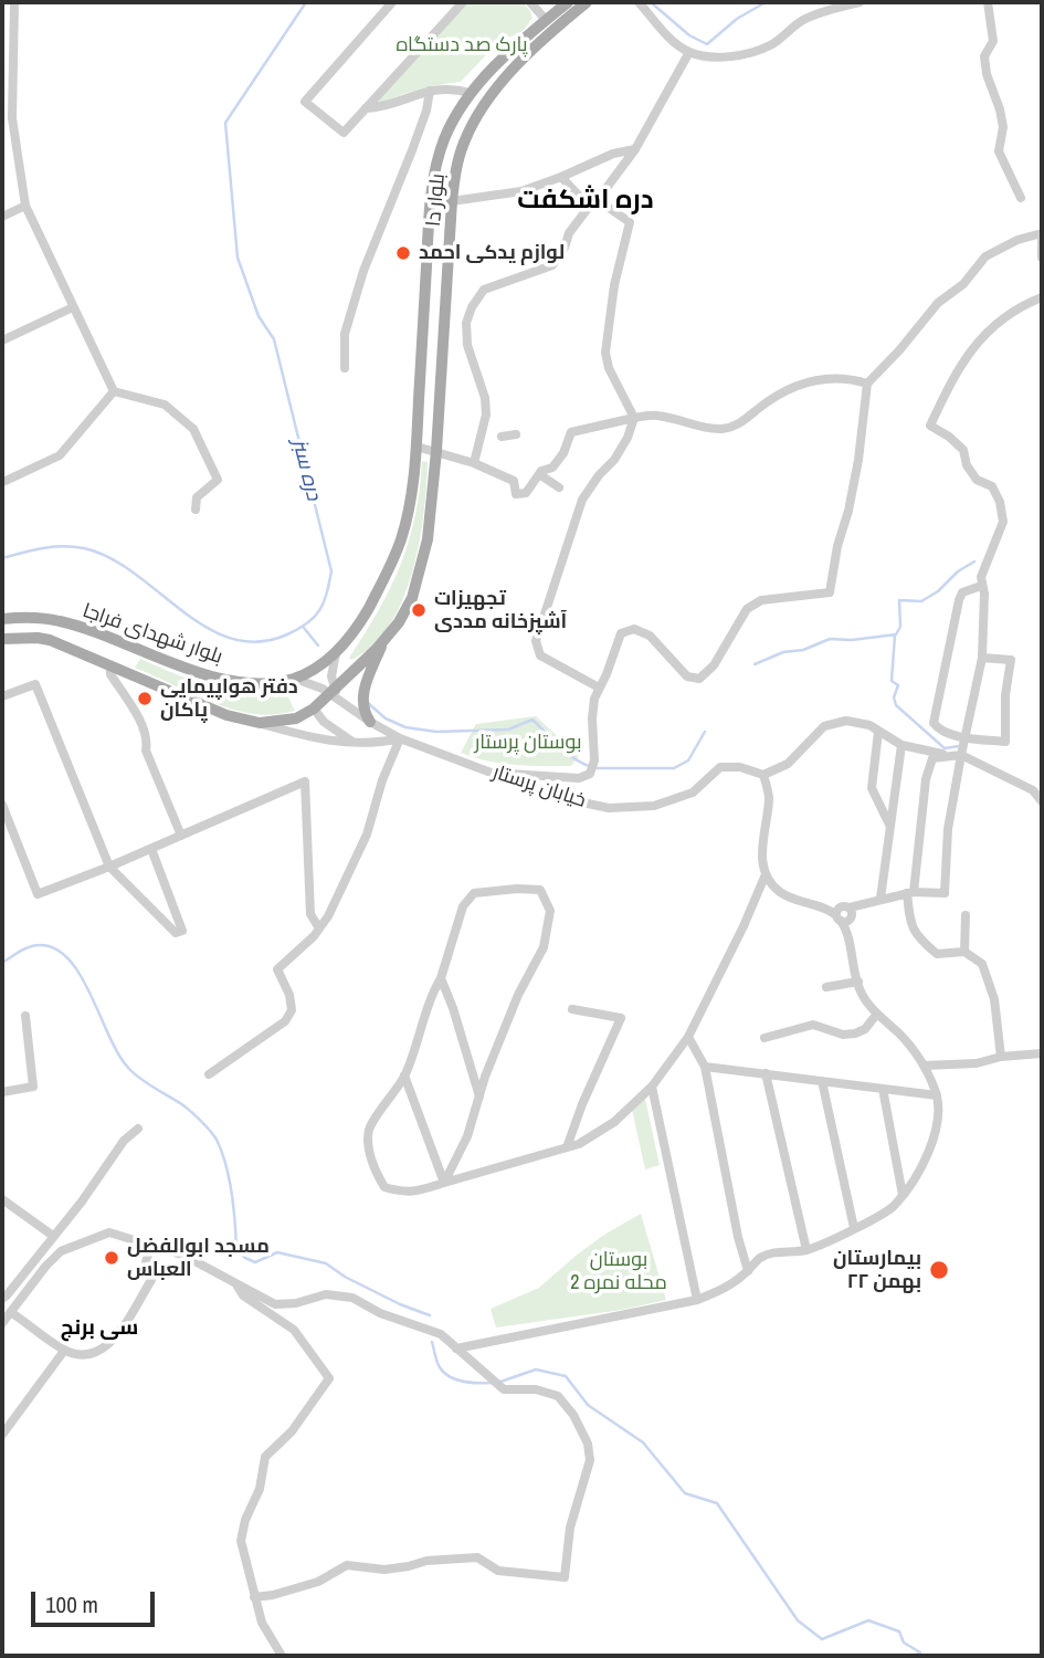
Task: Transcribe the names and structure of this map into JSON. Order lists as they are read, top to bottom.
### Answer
{
  "streets": {
    "main road": ["بلوار دا", "بلوار شهدای فراجا"],
    "street": ["خیابان پرستار"]
  },
  "crossings": [
    ["بلوار دا", "بلوار شهدای فراجا"],
    ["بلوار شهدای فراجا", "خیابان پرستار"]
  ],
  "districts": ["دره اشکفت", "سی برنج"],
  "water": ["دره سبز"],
  "parks": ["پارک صد دستگاه", "بوستان پرستار", "بوستان محله نمره 2"],
  "places": [
    "لوازم یدکی احمد",
    "تجهیزات آشپزخانه مددی",
    "دفتر هواپیمایی پاکان",
    "مسجد ابوالفضل العباس",
    "بیمارستان ۲۲ بهمن"
  ],
  "scale_bar": "100 m"
}
